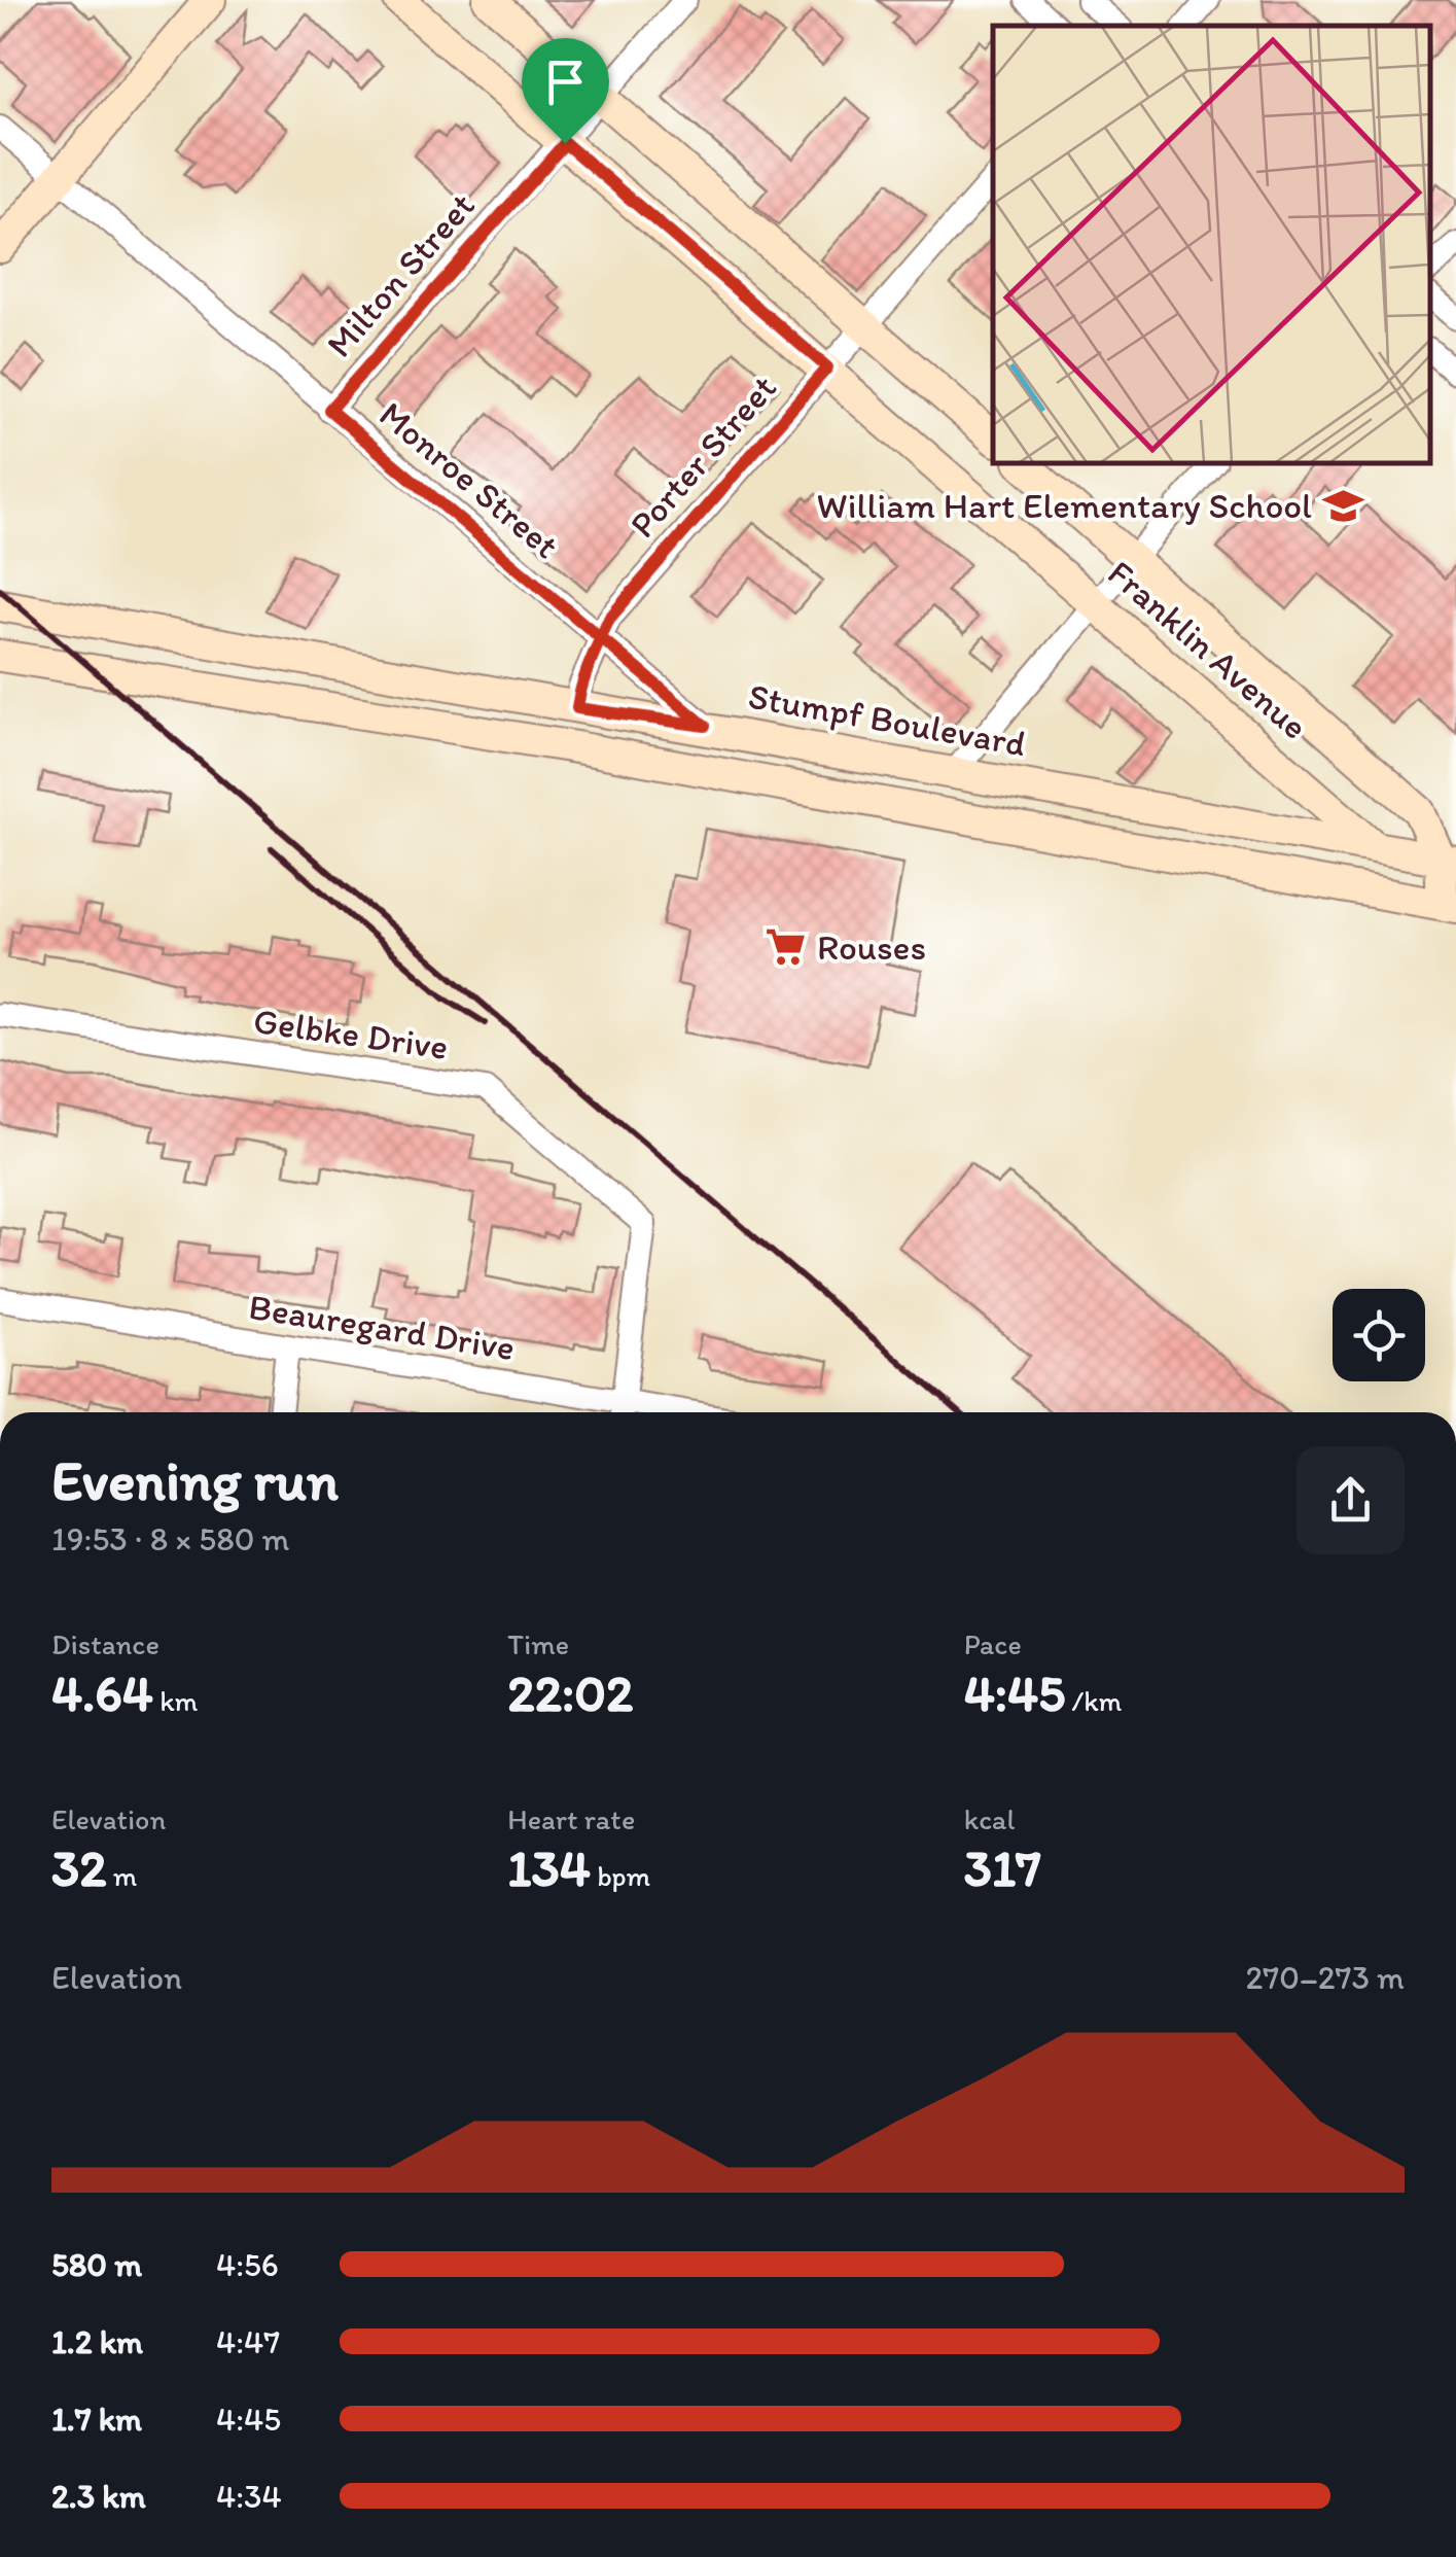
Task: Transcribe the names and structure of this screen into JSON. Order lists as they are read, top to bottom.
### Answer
{
  "streets": {
    "main road": ["Franklin Avenue", "Stumpf Boulevard"],
    "street": [
      "Milton Street",
      "Porter Street",
      "Monroe Street",
      "Gelbke Drive",
      "Beauregard Drive"
    ]
  },
  "crossings": [
    ["Milton Street", "Monroe Street"],
    ["Milton Street", "Franklin Avenue"],
    ["Porter Street", "Monroe Street"],
    ["Porter Street", "Franklin Avenue"],
    ["Porter Street", "Stumpf Boulevard"],
    ["Monroe Street", "Stumpf Boulevard"],
    ["Franklin Avenue", "Stumpf Boulevard"],
    ["Gelbke Drive", "Beauregard Drive"]
  ],
  "places": {
    "school or university": ["William Hart Elementary School"],
    "supermarket": ["Rouses"]
  },
  "page": {
    "heading": ["Evening run", "19:53 · 8 × 580 m"],
    "stats": [
      ["Distance", "4.64 km"],
      ["Time", "22:02"],
      ["Pace", "4:45 /km"],
      ["Elevation", "32 m"],
      ["Heart rate", "134 bpm"],
      ["kcal", "317"]
    ],
    "chart": ["Elevation", "270–273 m"],
    "list": [
      {
        "name": "580 m",
        "note": "4:56"
      },
      {
        "name": "1.2 km",
        "note": "4:47"
      },
      {
        "name": "1.7 km",
        "note": "4:45"
      },
      {
        "name": "2.3 km",
        "note": "4:34"
      }
    ]
  }
}
